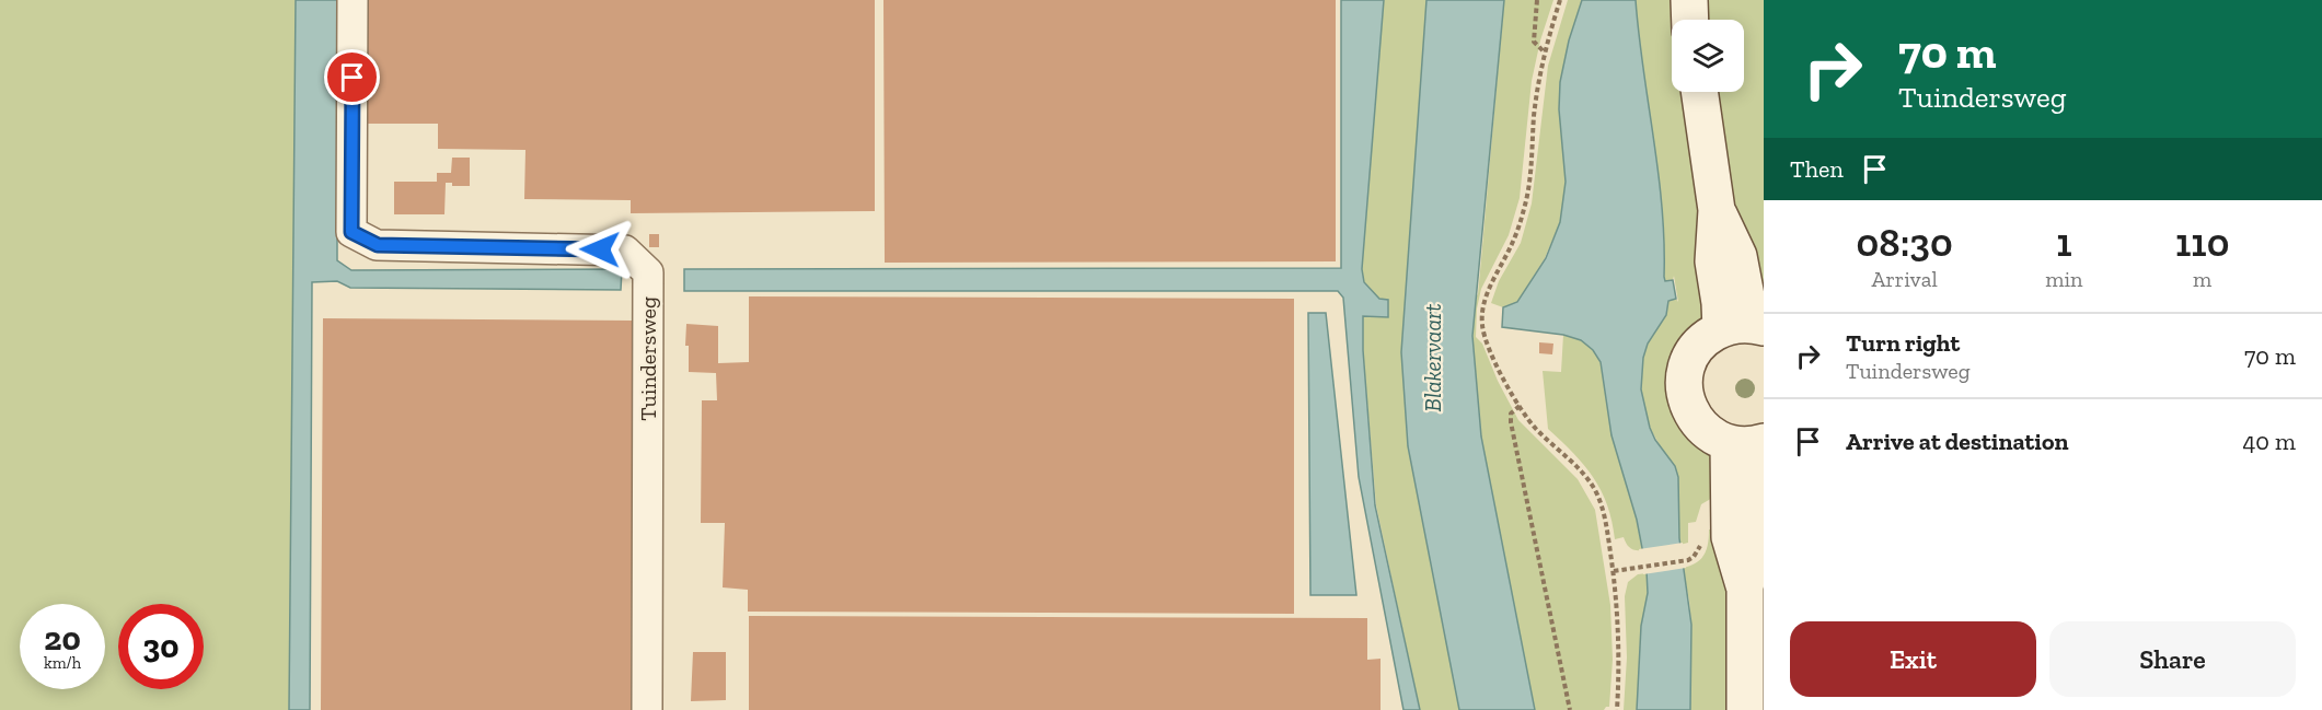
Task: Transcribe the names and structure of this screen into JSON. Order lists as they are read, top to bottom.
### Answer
{
  "streets": {
    "street": ["Tuindersweg"]
  },
  "water": ["Blakervaart"],
  "page": {
    "turn": ["70 m", "Tuindersweg"],
    "then": "Then",
    "eta": [
      "08:30",
      "Arrival",
      "1",
      "min",
      "110",
      "m"
    ],
    "list": [
      {
        "name": "Turn right",
        "note": "Tuindersweg",
        "value": "70 m"
      },
      {
        "name": "Arrive at destination",
        "value": "40 m"
      }
    ],
    "speed": "20 km/h",
    "limit": "30",
    "buttons": ["Exit", "Share"]
  }
}
